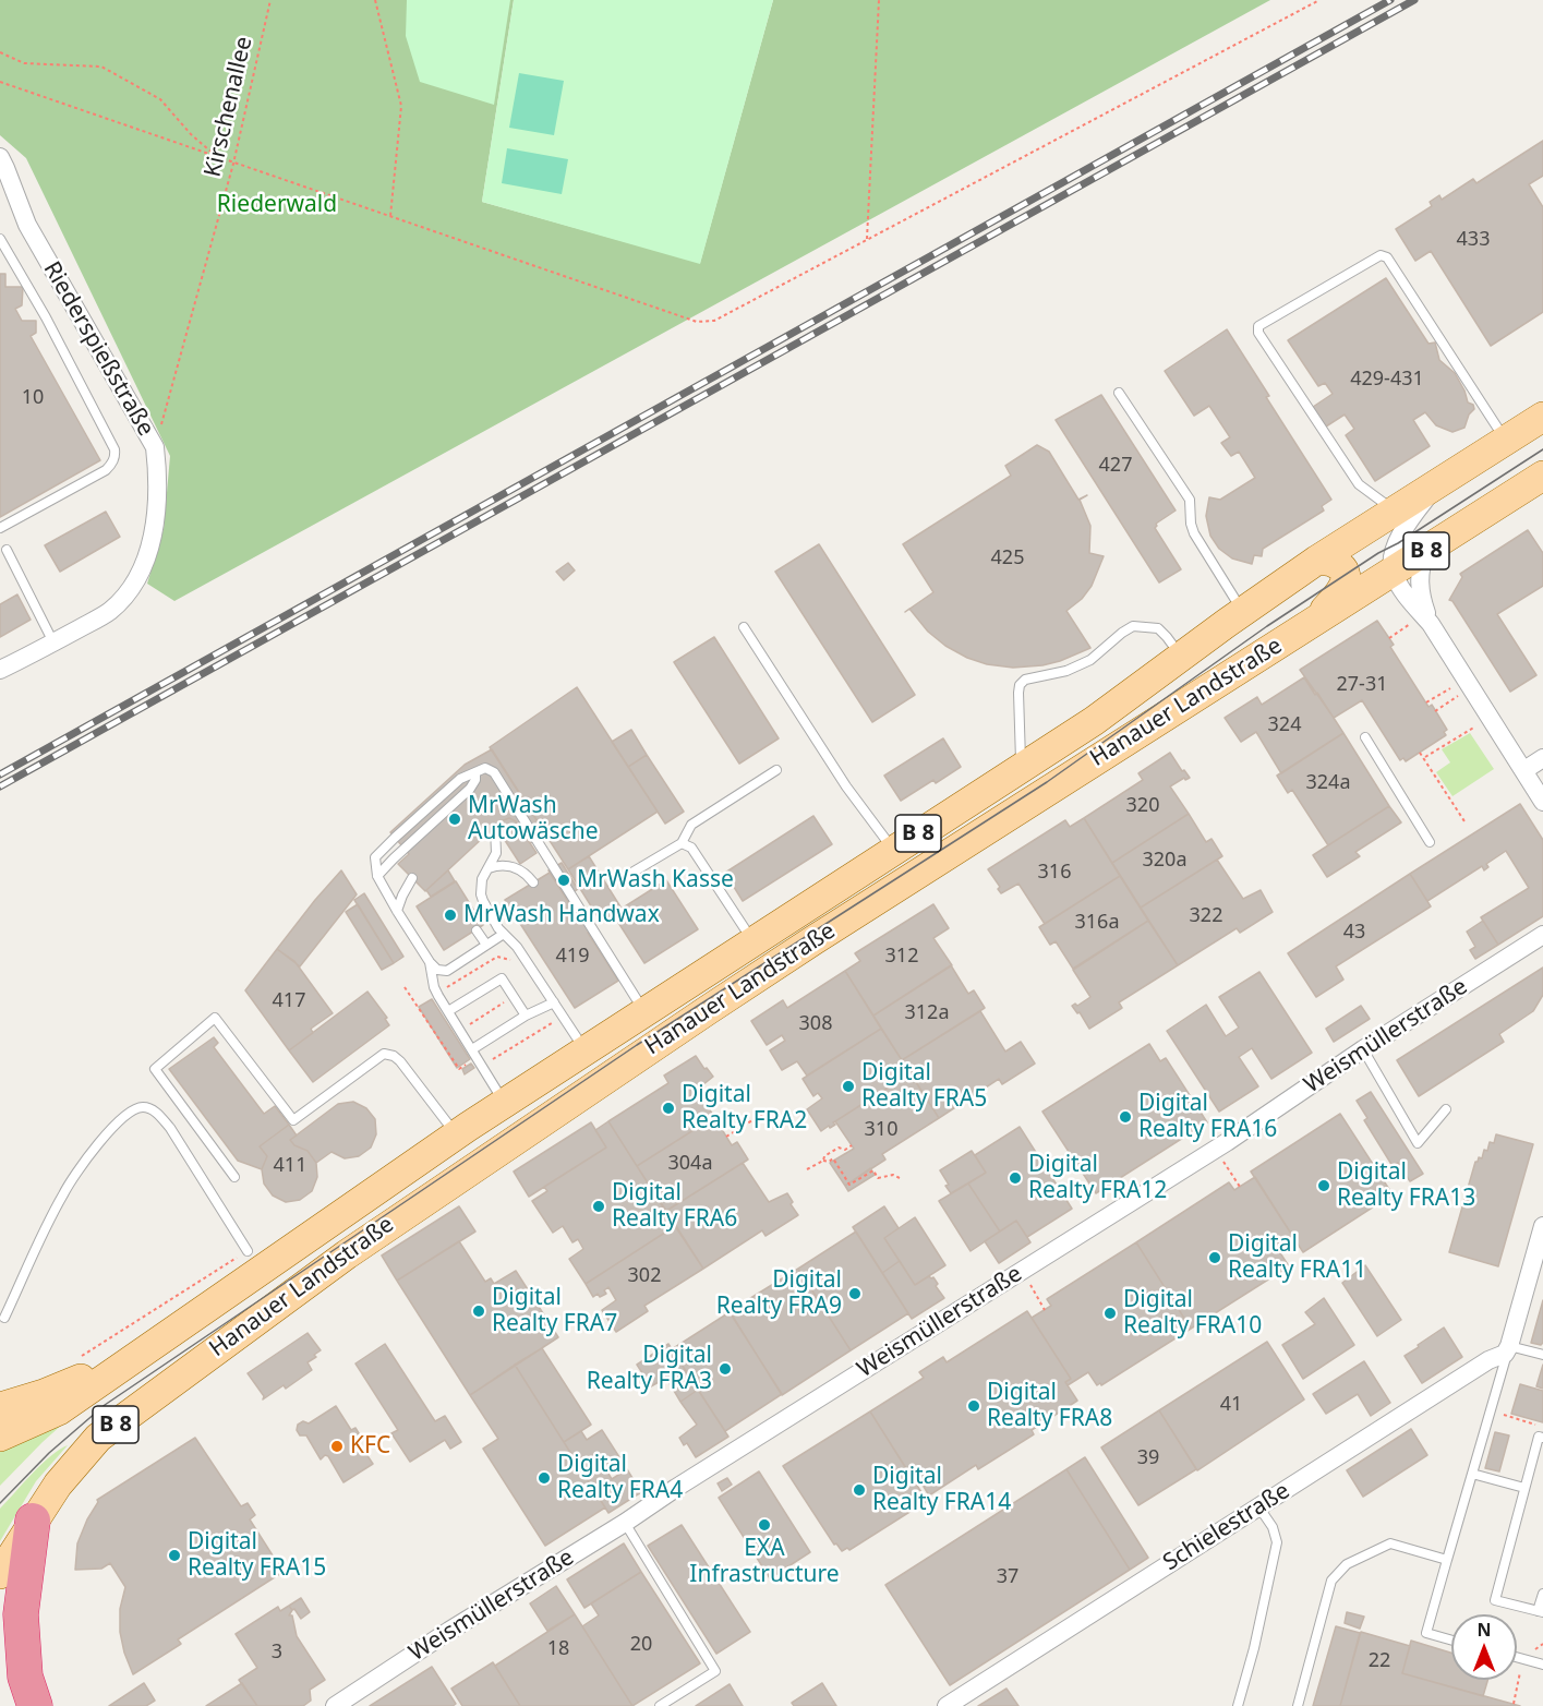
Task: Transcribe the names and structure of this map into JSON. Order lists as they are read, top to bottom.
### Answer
{
  "streets": {
    "main road": ["B 8", "Hanauer Landstraße"],
    "street": ["Riederspießstraße", "Weismüllerstraße", "Schielestraße"],
    "path": ["Kirschenallee"]
  },
  "crossings": [
    ["Kirschenallee", "Riederspießstraße"]
  ],
  "parks": ["Riederwald"],
  "places": [
    "MrWash Autowäsche",
    "MrWash Kasse",
    "MrWash Handwax",
    "Digital Realty FRA5",
    "Digital Realty FRA2",
    "Digital Realty FRA16",
    "Digital Realty FRA12",
    "Digital Realty FRA13",
    "Digital Realty FRA6",
    "Digital Realty FRA11",
    "Digital Realty FRA9",
    "Digital Realty FRA7",
    "Digital Realty FRA10",
    "Digital Realty FRA3",
    "Digital Realty FRA8",
    "KFC",
    "Digital Realty FRA4",
    "Digital Realty FRA14",
    "EXA Infrastructure",
    "Digital Realty FRA15"
  ],
  "house_numbers": [
    "433",
    "429-431",
    "10",
    "427",
    "425",
    "27-31",
    "324",
    "324a",
    "320",
    "320a",
    "316",
    "322",
    "316a",
    "43",
    "419",
    "312",
    "417",
    "312a",
    "308",
    "310",
    "304a",
    "411",
    "302",
    "41",
    "39",
    "37",
    "20",
    "18",
    "3",
    "22"
  ],
  "north": "top"
}
